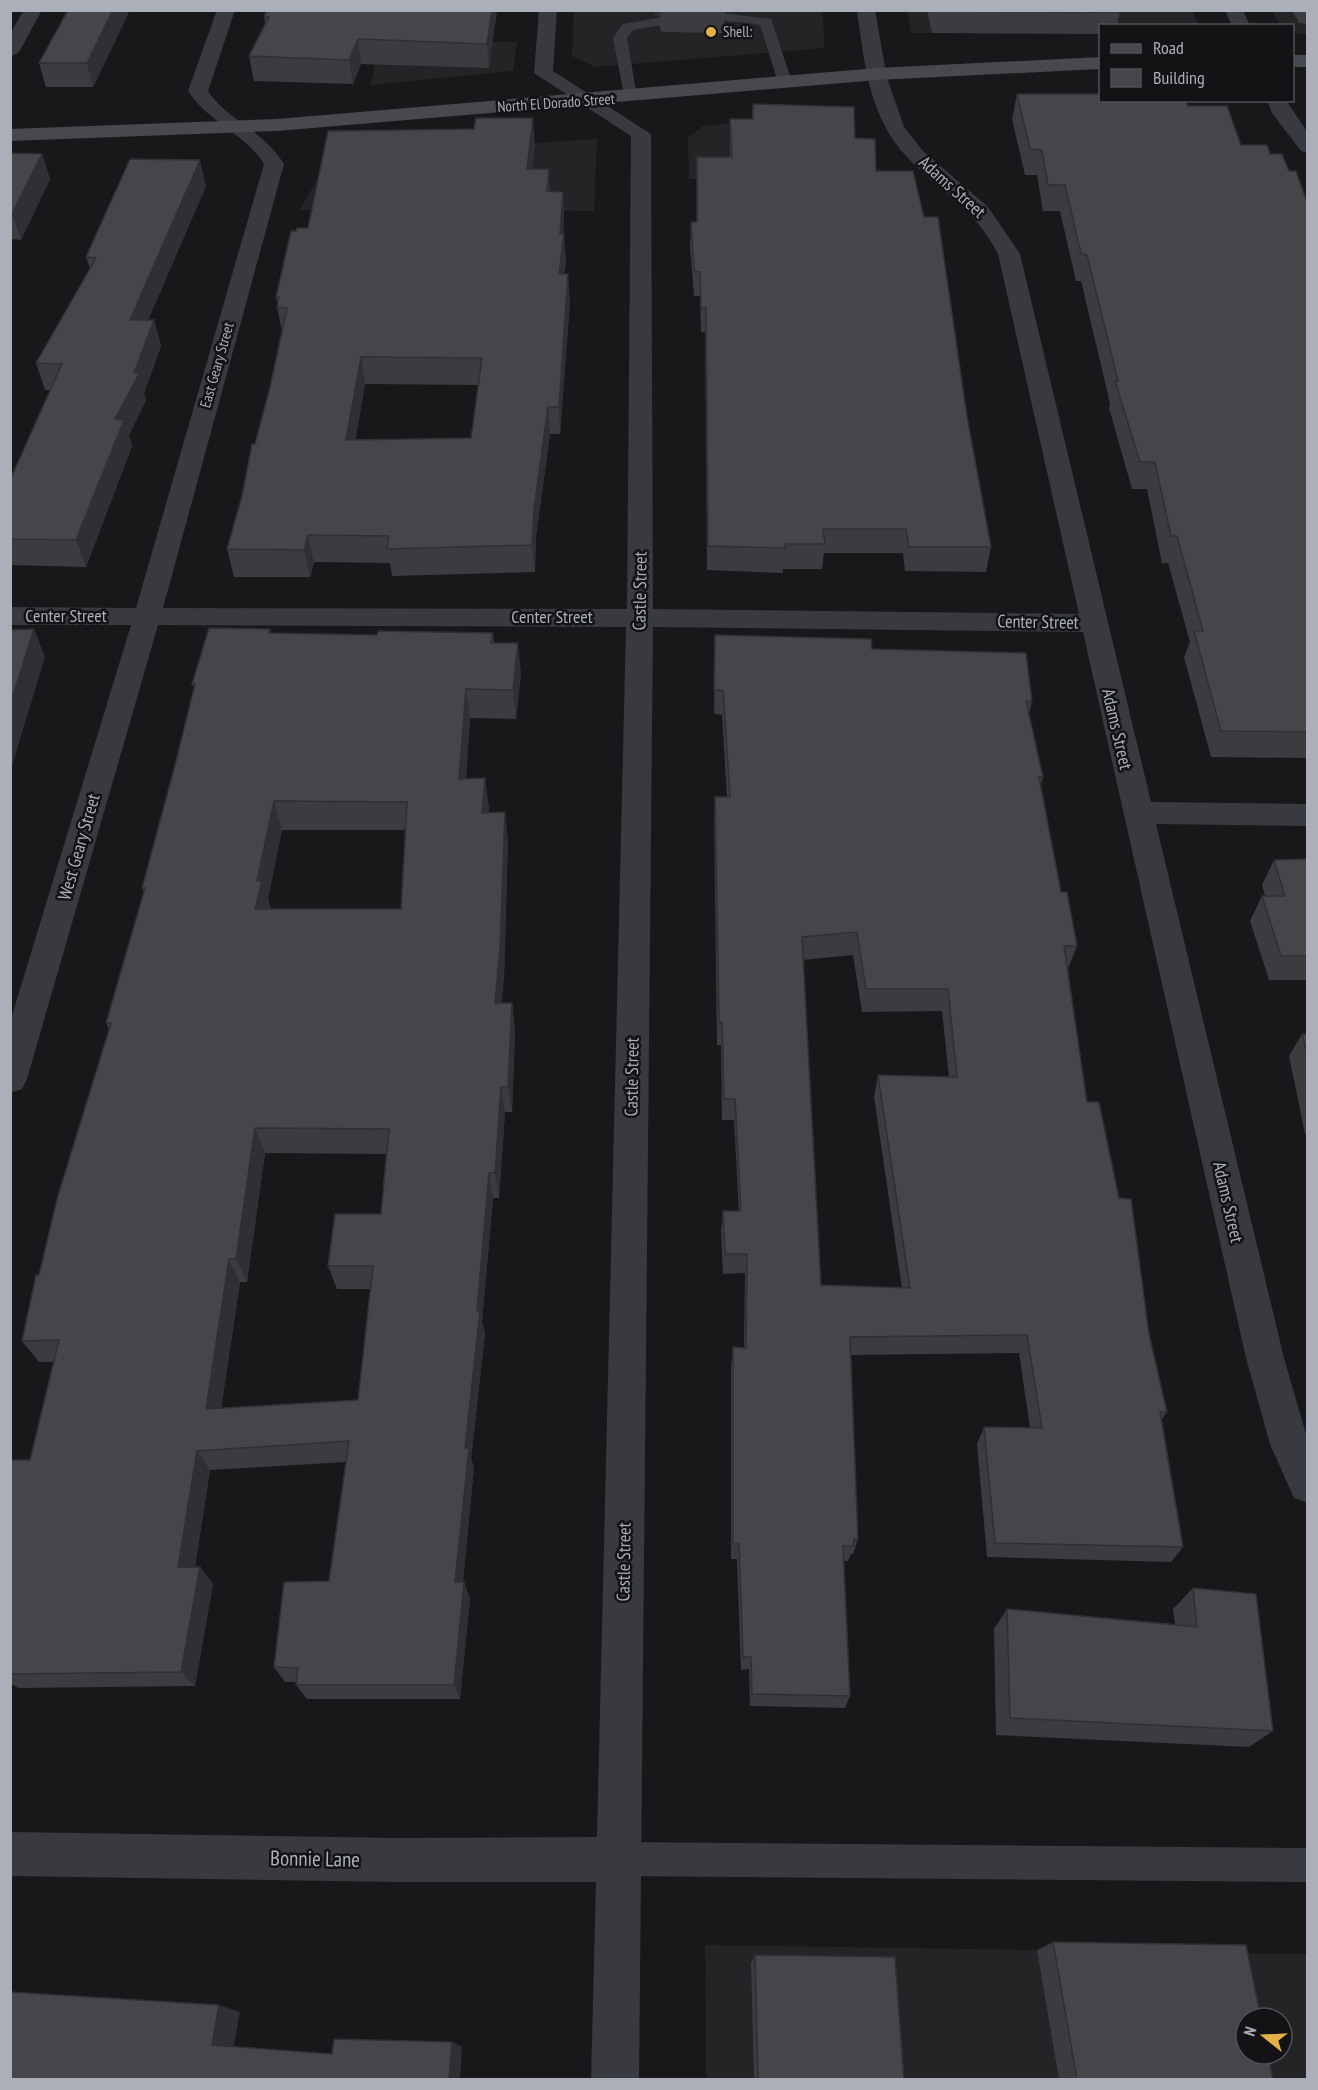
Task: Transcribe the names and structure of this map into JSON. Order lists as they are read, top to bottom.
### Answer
{
  "streets": {
    "main road": ["North El Dorado Street"],
    "street": [
      "Adams Street",
      "East Geary Street",
      "Castle Street",
      "Center Street",
      "West Geary Street",
      "Bonnie Lane"
    ]
  },
  "crossings": [
    ["North El Dorado Street", "Adams Street"],
    ["North El Dorado Street", "East Geary Street"],
    ["North El Dorado Street", "Castle Street"],
    ["Adams Street", "Center Street"],
    ["East Geary Street", "Center Street"],
    ["East Geary Street", "West Geary Street"],
    ["Castle Street", "Center Street"],
    ["Castle Street", "Bonnie Lane"],
    ["Center Street", "West Geary Street"]
  ],
  "places": ["Shell:"],
  "legend": ["Road", "Building"],
  "north": "left"
}
